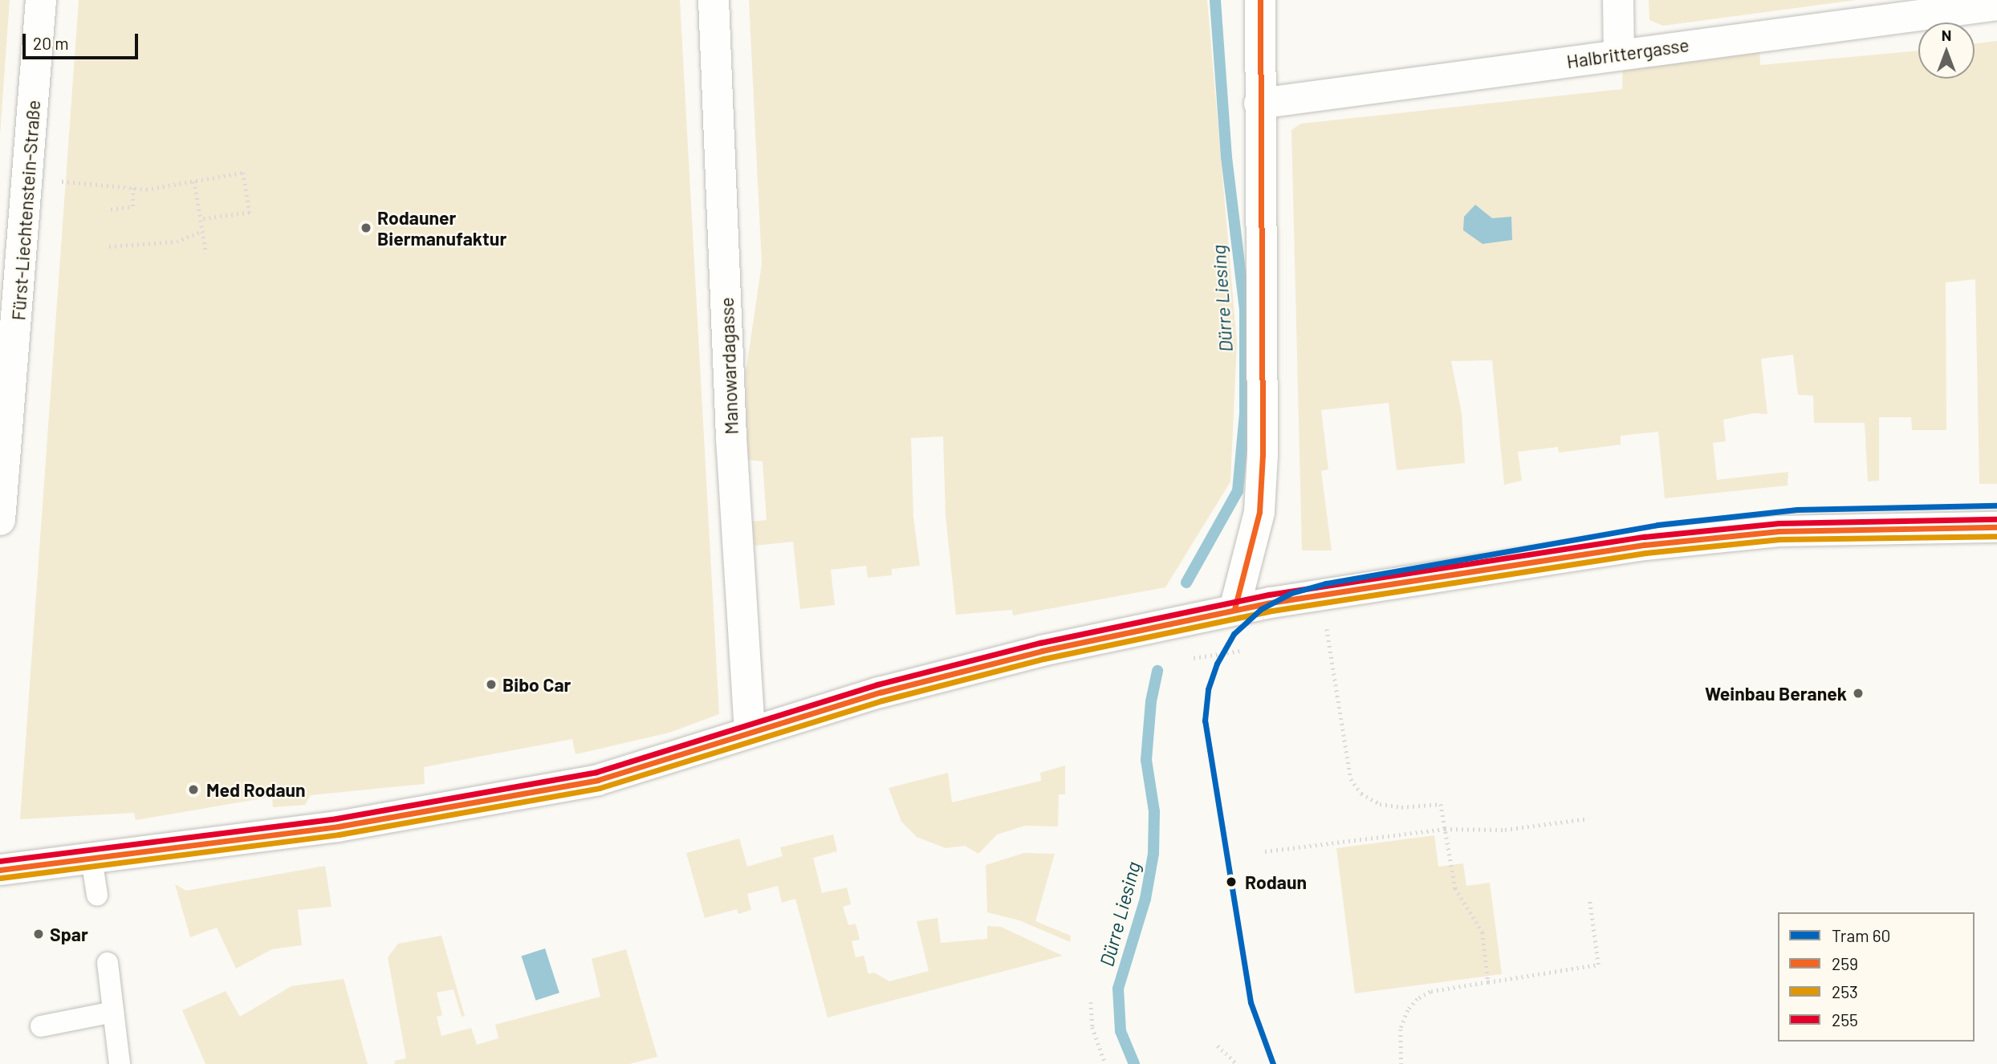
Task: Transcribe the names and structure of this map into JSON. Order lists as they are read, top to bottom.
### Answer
{
  "streets": {
    "street": ["Halbrittergasse", "Fürst-Liechtenstein-Straße", "Manowardagasse"]
  },
  "water": ["Dürre Liesing"],
  "places": [
    "Rodauner Biermanufaktur",
    "Bibo Car",
    "Weinbau Beranek",
    "Med Rodaun",
    "Rodaun",
    "Spar"
  ],
  "lines": [
    "transit line 259",
    "tram line 60",
    "transit line 255",
    "transit line 253"
  ],
  "legend": [
    "Tram 60",
    "259",
    "253",
    "255"
  ],
  "scale_bar": "20 m",
  "north": "top"
}
